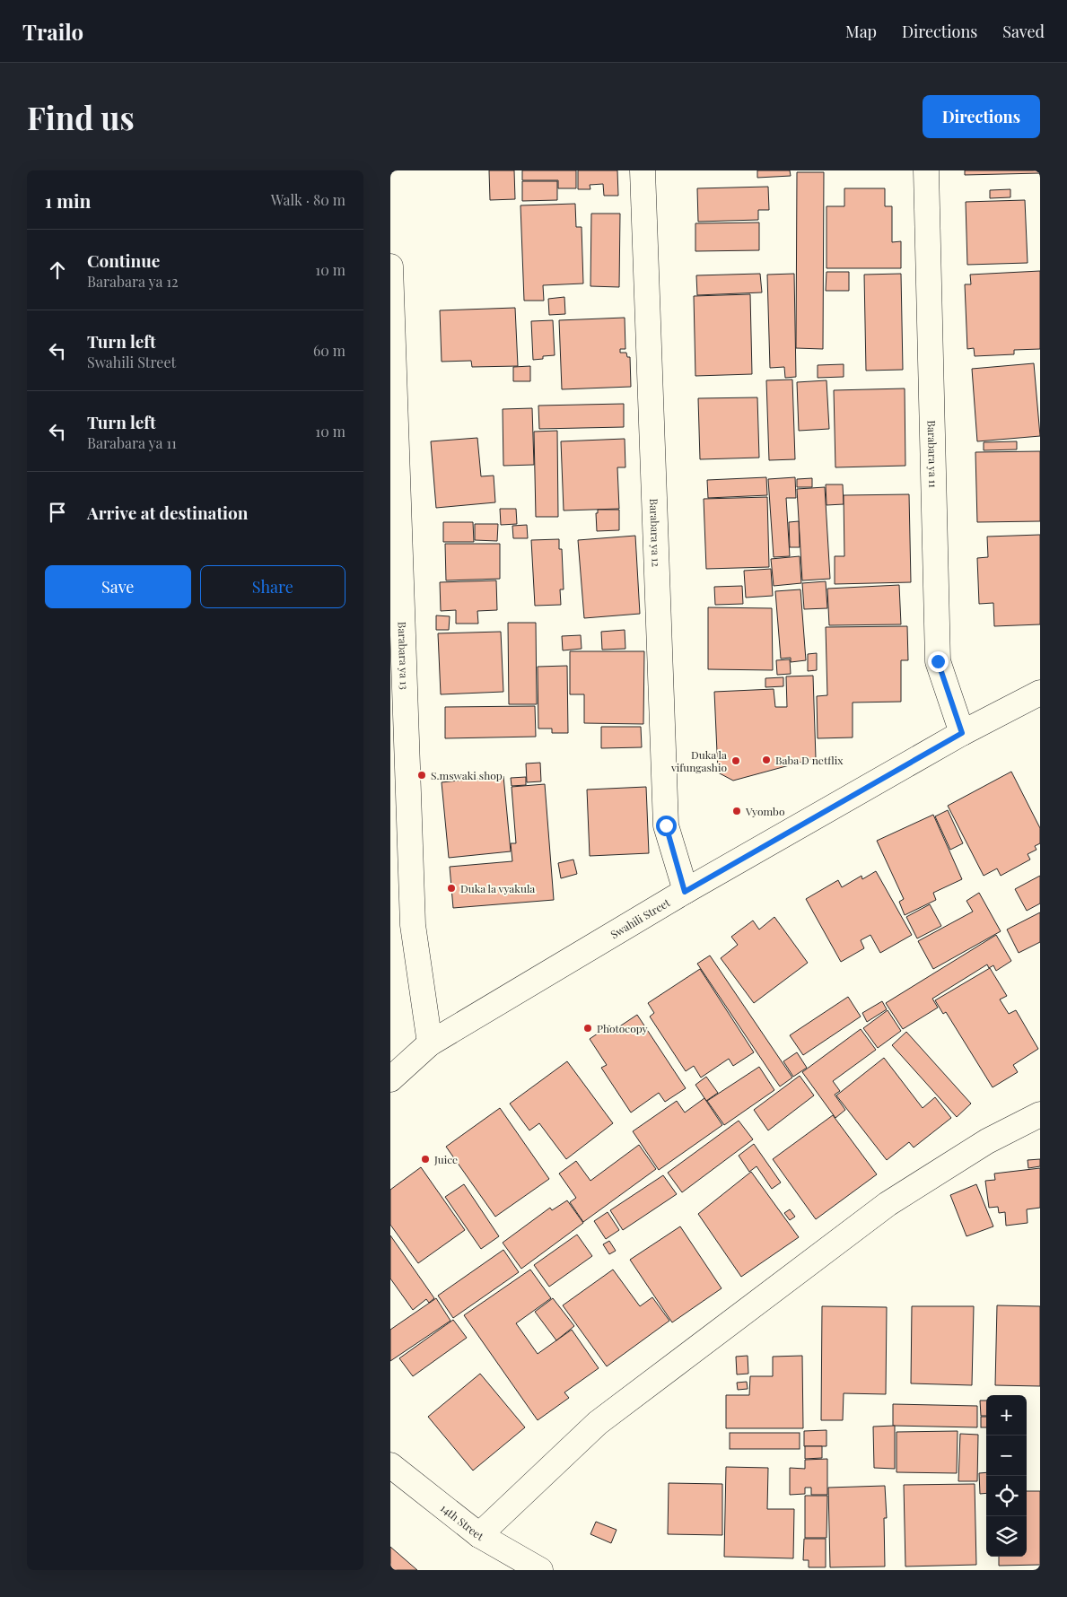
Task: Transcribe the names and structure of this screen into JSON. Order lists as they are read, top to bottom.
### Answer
{
  "streets": {
    "street": [
      "Barabara ya 11",
      "Barabara ya 12",
      "Barabara ya 13",
      "Swahili Street",
      "14th Street"
    ]
  },
  "crossings": [
    ["Barabara ya 11", "Swahili Street"],
    ["Barabara ya 12", "Swahili Street"],
    ["Barabara ya 13", "Swahili Street"]
  ],
  "places": [
    "Baba D netflix",
    "Duka la vifungashio",
    "S.mswaki shop",
    "Vyombo",
    "Duka la vyakula",
    "Photocopy",
    "Juice"
  ],
  "page": {
    "header": "Trailo",
    "nav": ["Map", "Directions", "Saved"],
    "buttons": [
      "Directions",
      ["Save", "Share"]
    ],
    "title": "Find us",
    "heading": ["1 min", "Walk · 80 m"],
    "list": [
      ["Continue", "Barabara ya 12", "10 m"],
      ["Turn left", "Swahili Street", "60 m"],
      ["Turn left", "Barabara ya 11", "10 m"],
      "Arrive at destination"
    ],
    "map_buttons": ["+", "−"]
  }
}
